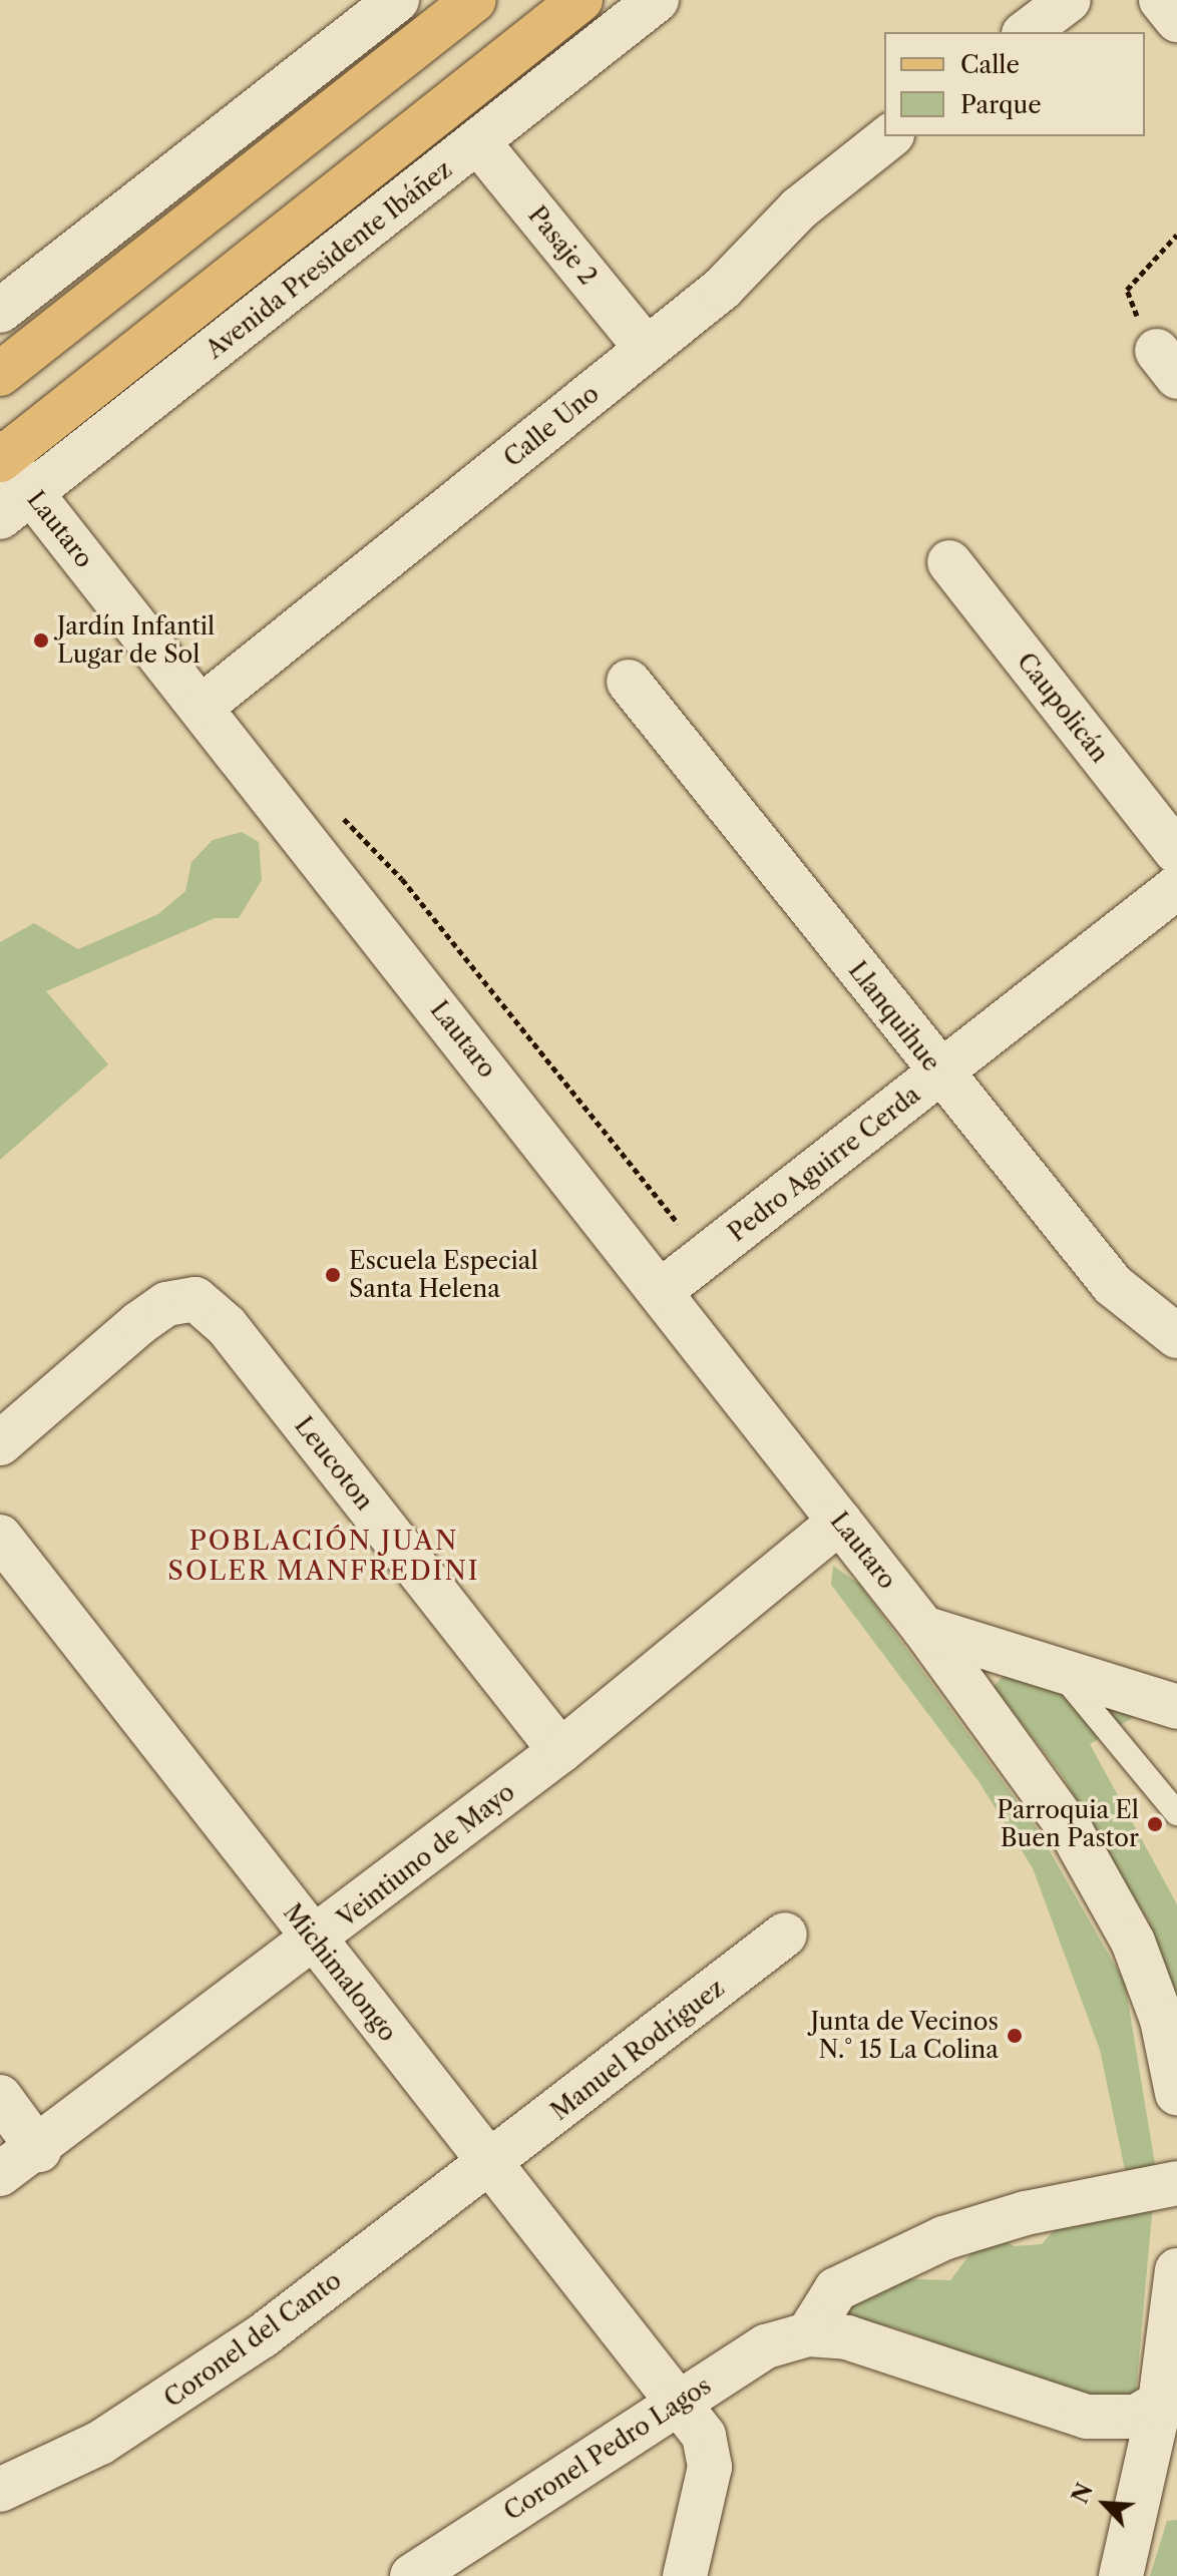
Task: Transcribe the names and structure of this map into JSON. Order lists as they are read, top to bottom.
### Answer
{
  "streets": {
    "main road": ["Avenida Presidente Ibáñez"],
    "street": [
      "Pasaje 2",
      "Calle Uno",
      "Lautaro",
      "Caupolicán",
      "Llanquihue",
      "Pedro Aguirre Cerda",
      "Leucoton",
      "Veintiuno de Mayo",
      "Michimalongo",
      "Manuel Rodríguez",
      "Coronel del Canto",
      "Coronel Pedro Lagos"
    ]
  },
  "crossings": [
    ["Pasaje 2", "Avenida Presidente Ibáñez"],
    ["Pasaje 2", "Calle Uno"],
    ["Avenida Presidente Ibáñez", "Lautaro"],
    ["Calle Uno", "Lautaro"],
    ["Lautaro", "Pedro Aguirre Cerda"],
    ["Lautaro", "Veintiuno de Mayo"],
    ["Llanquihue", "Pedro Aguirre Cerda"],
    ["Leucoton", "Veintiuno de Mayo"],
    ["Veintiuno de Mayo", "Michimalongo"],
    ["Michimalongo", "Manuel Rodríguez"],
    ["Michimalongo", "Coronel del Canto"],
    ["Michimalongo", "Coronel Pedro Lagos"],
    ["Manuel Rodríguez", "Coronel del Canto"]
  ],
  "districts": ["POBLACIÓN JUAN SOLER MANFREDINI"],
  "places": [
    "Jardín Infantil Lugar de Sol",
    "Escuela Especial Santa Helena",
    "Parroquia El Buen Pastor",
    "Junta de Vecinos N.° 15 La Colina"
  ],
  "legend": ["Calle", "Parque"],
  "north": "top left"
}
